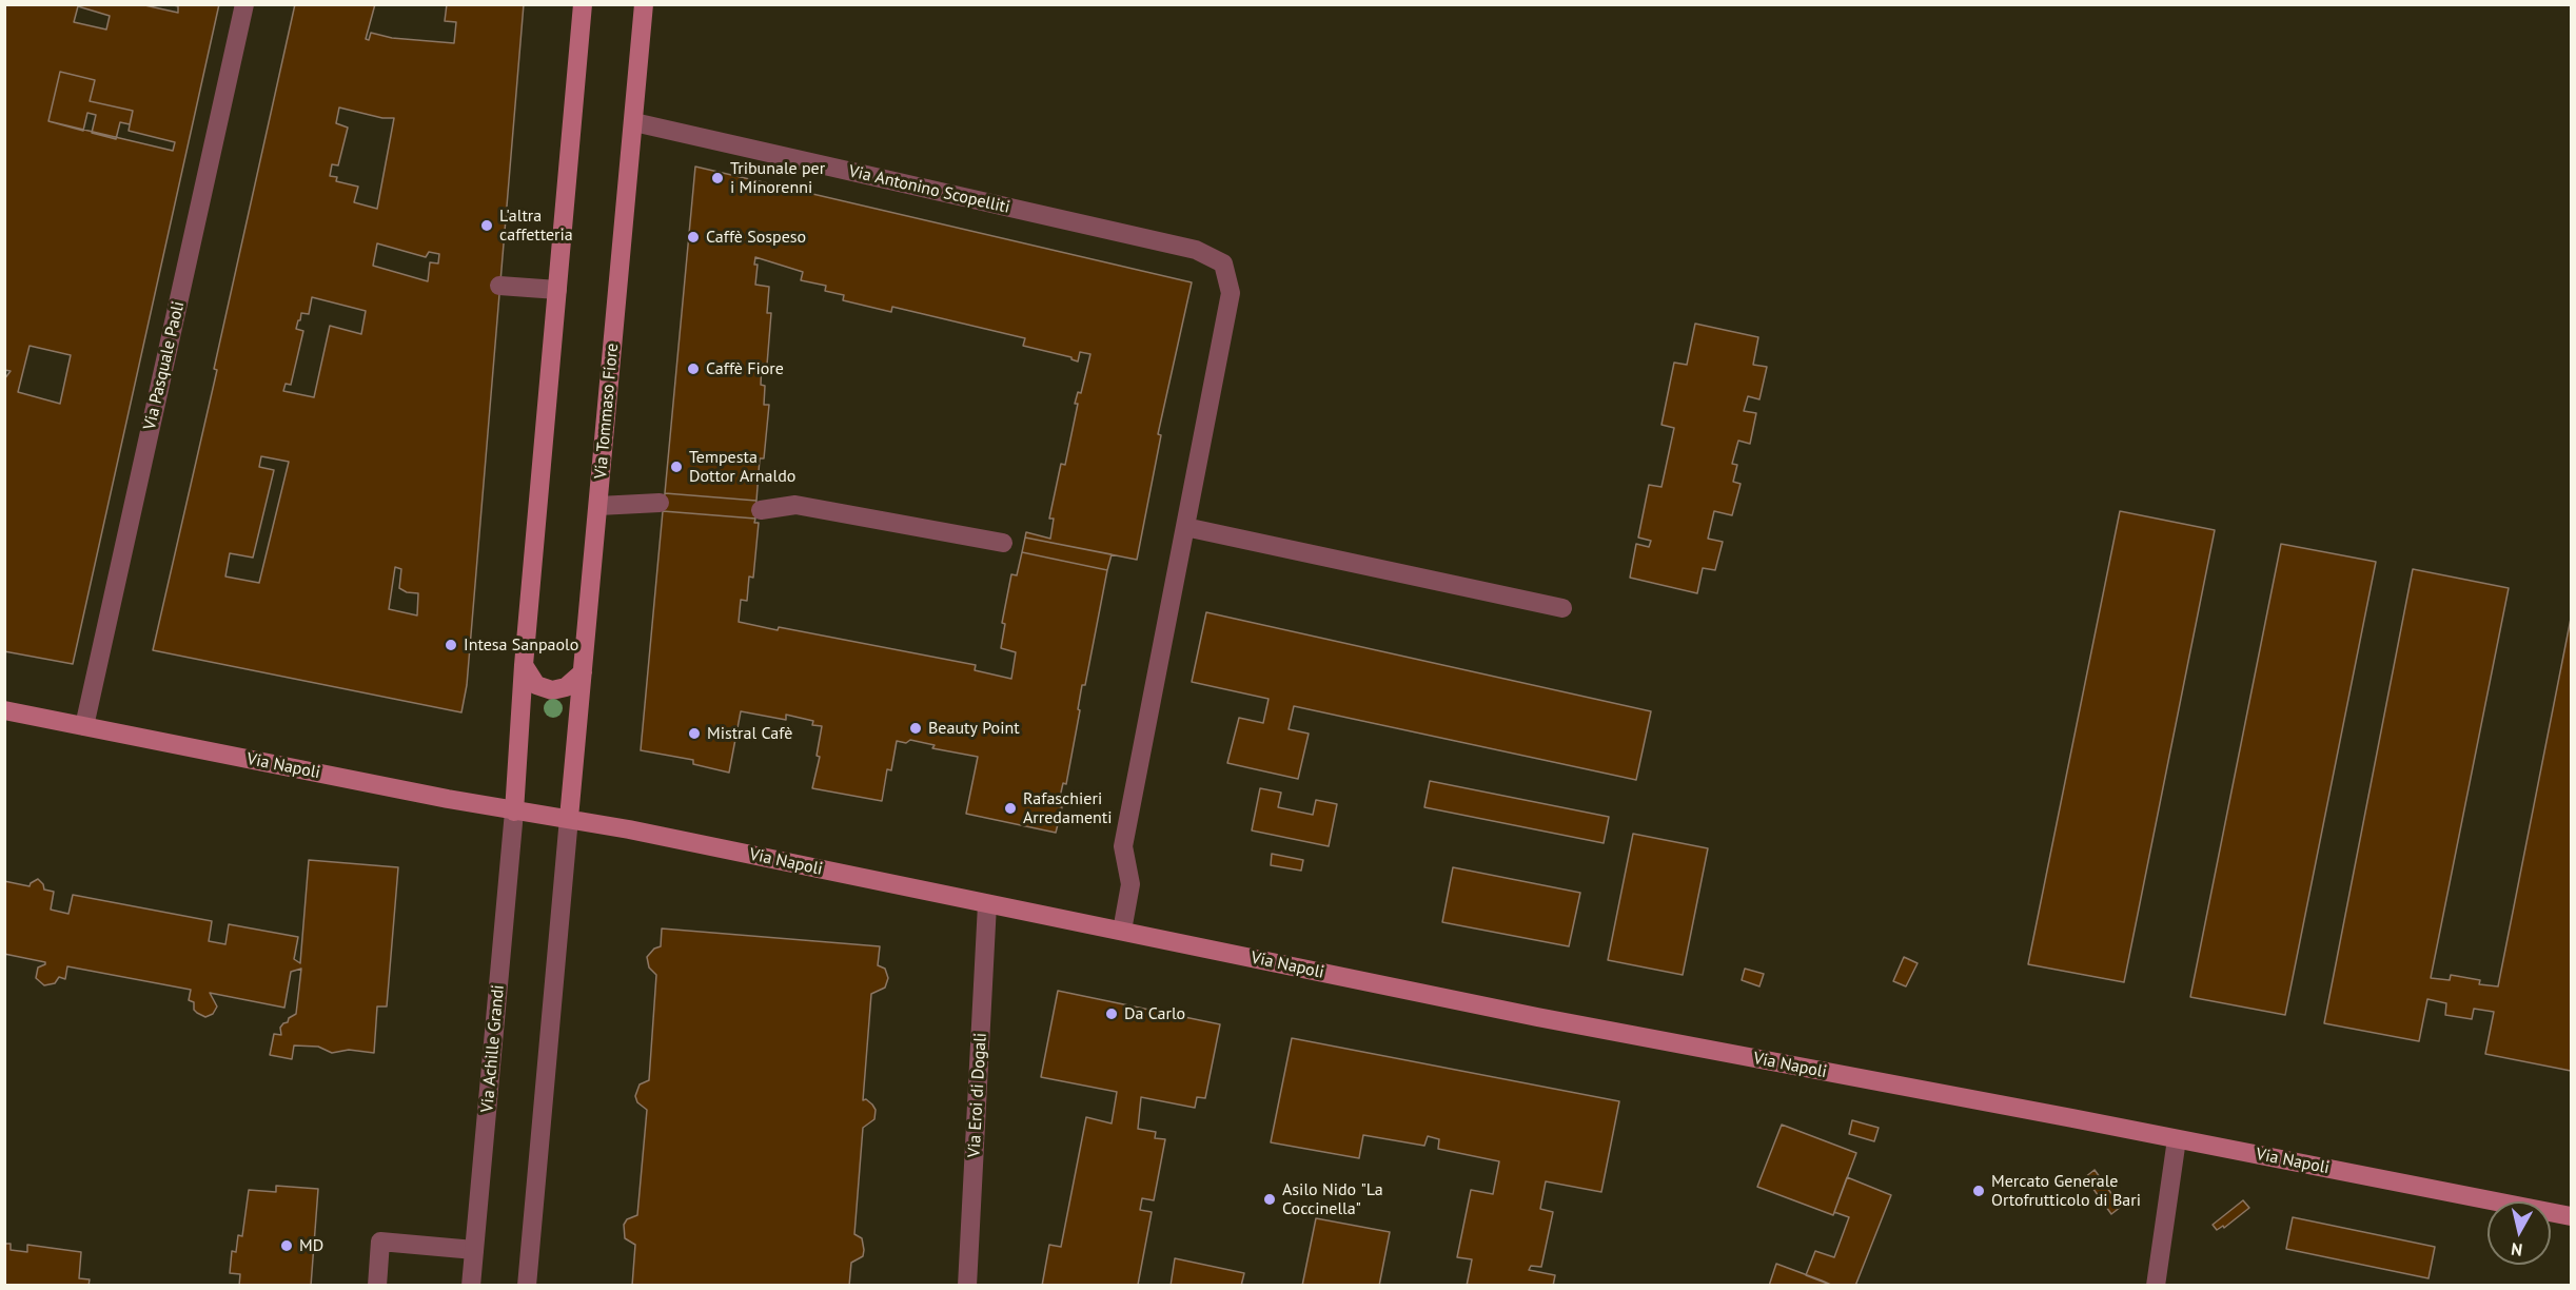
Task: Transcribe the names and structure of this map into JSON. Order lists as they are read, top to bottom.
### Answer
{
  "streets": {
    "main road": ["Via Tommaso Fiore", "Via Napoli"],
    "street": [
      "Via Antonino Scopelliti",
      "Via Pasquale Paoli",
      "Via Achille Grandi",
      "Via Eroi di Dogali"
    ]
  },
  "crossings": [
    ["Via Antonino Scopelliti", "Via Tommaso Fiore"],
    ["Via Pasquale Paoli", "Via Napoli"],
    ["Via Tommaso Fiore", "Via Napoli"],
    ["Via Napoli", "Via Achille Grandi"],
    ["Via Napoli", "Via Eroi di Dogali"]
  ],
  "places": [
    "Tribunale per i Minorenni",
    "L'altra caffetteria",
    "Caffè Sospeso",
    "Caffè Fiore",
    "Tempesta Dottor Arnaldo",
    "Intesa Sanpaolo",
    "Beauty Point",
    "Mistral Cafè",
    "Rafaschieri Arredamenti",
    "Da Carlo",
    "Mercato Generale Ortofrutticolo di Bari",
    "Asilo Nido \"La Coccinella\"",
    "MD"
  ],
  "north": "bottom"
}
